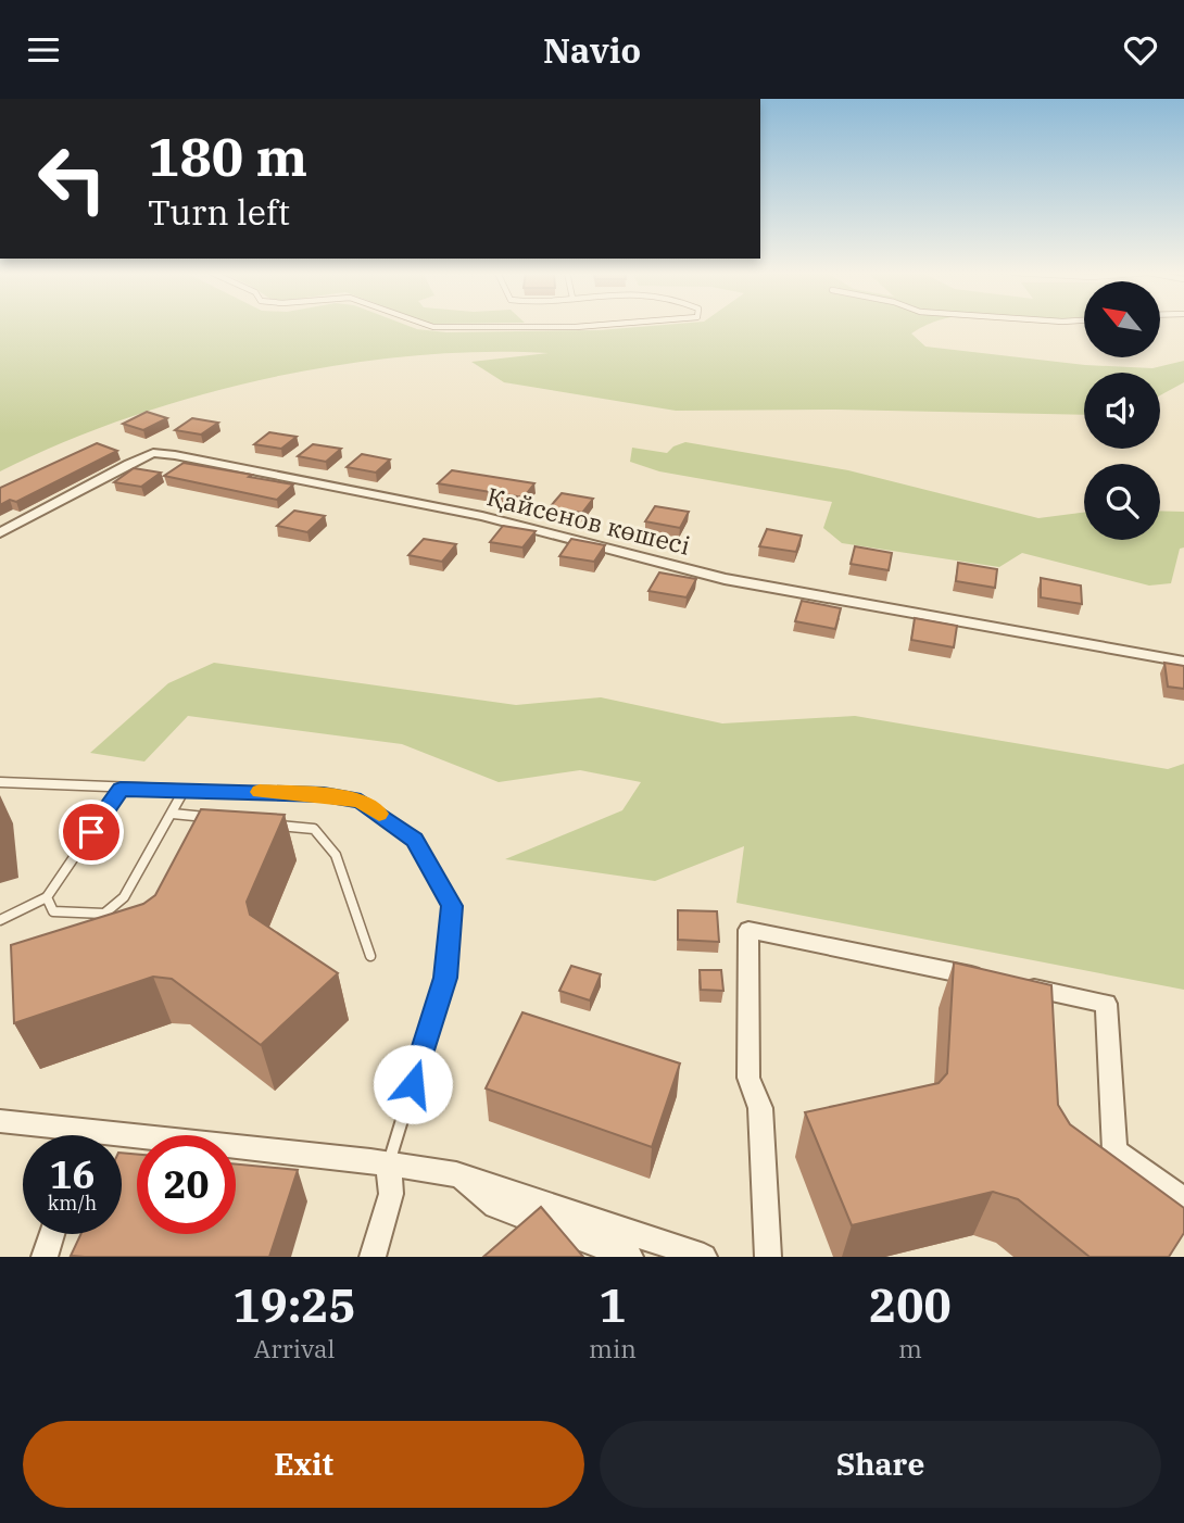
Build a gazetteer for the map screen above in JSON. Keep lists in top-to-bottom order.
{
  "streets": {
    "street": ["Қайсенов көшесі"]
  },
  "north": "top left",
  "page": {
    "header": "Navio",
    "turn": ["180 m", "Turn left"],
    "speed": "16 km/h",
    "limit": "20",
    "eta": [
      "19:25",
      "Arrival",
      "1",
      "min",
      "200",
      "m"
    ],
    "buttons": ["Exit", "Share"]
  }
}
